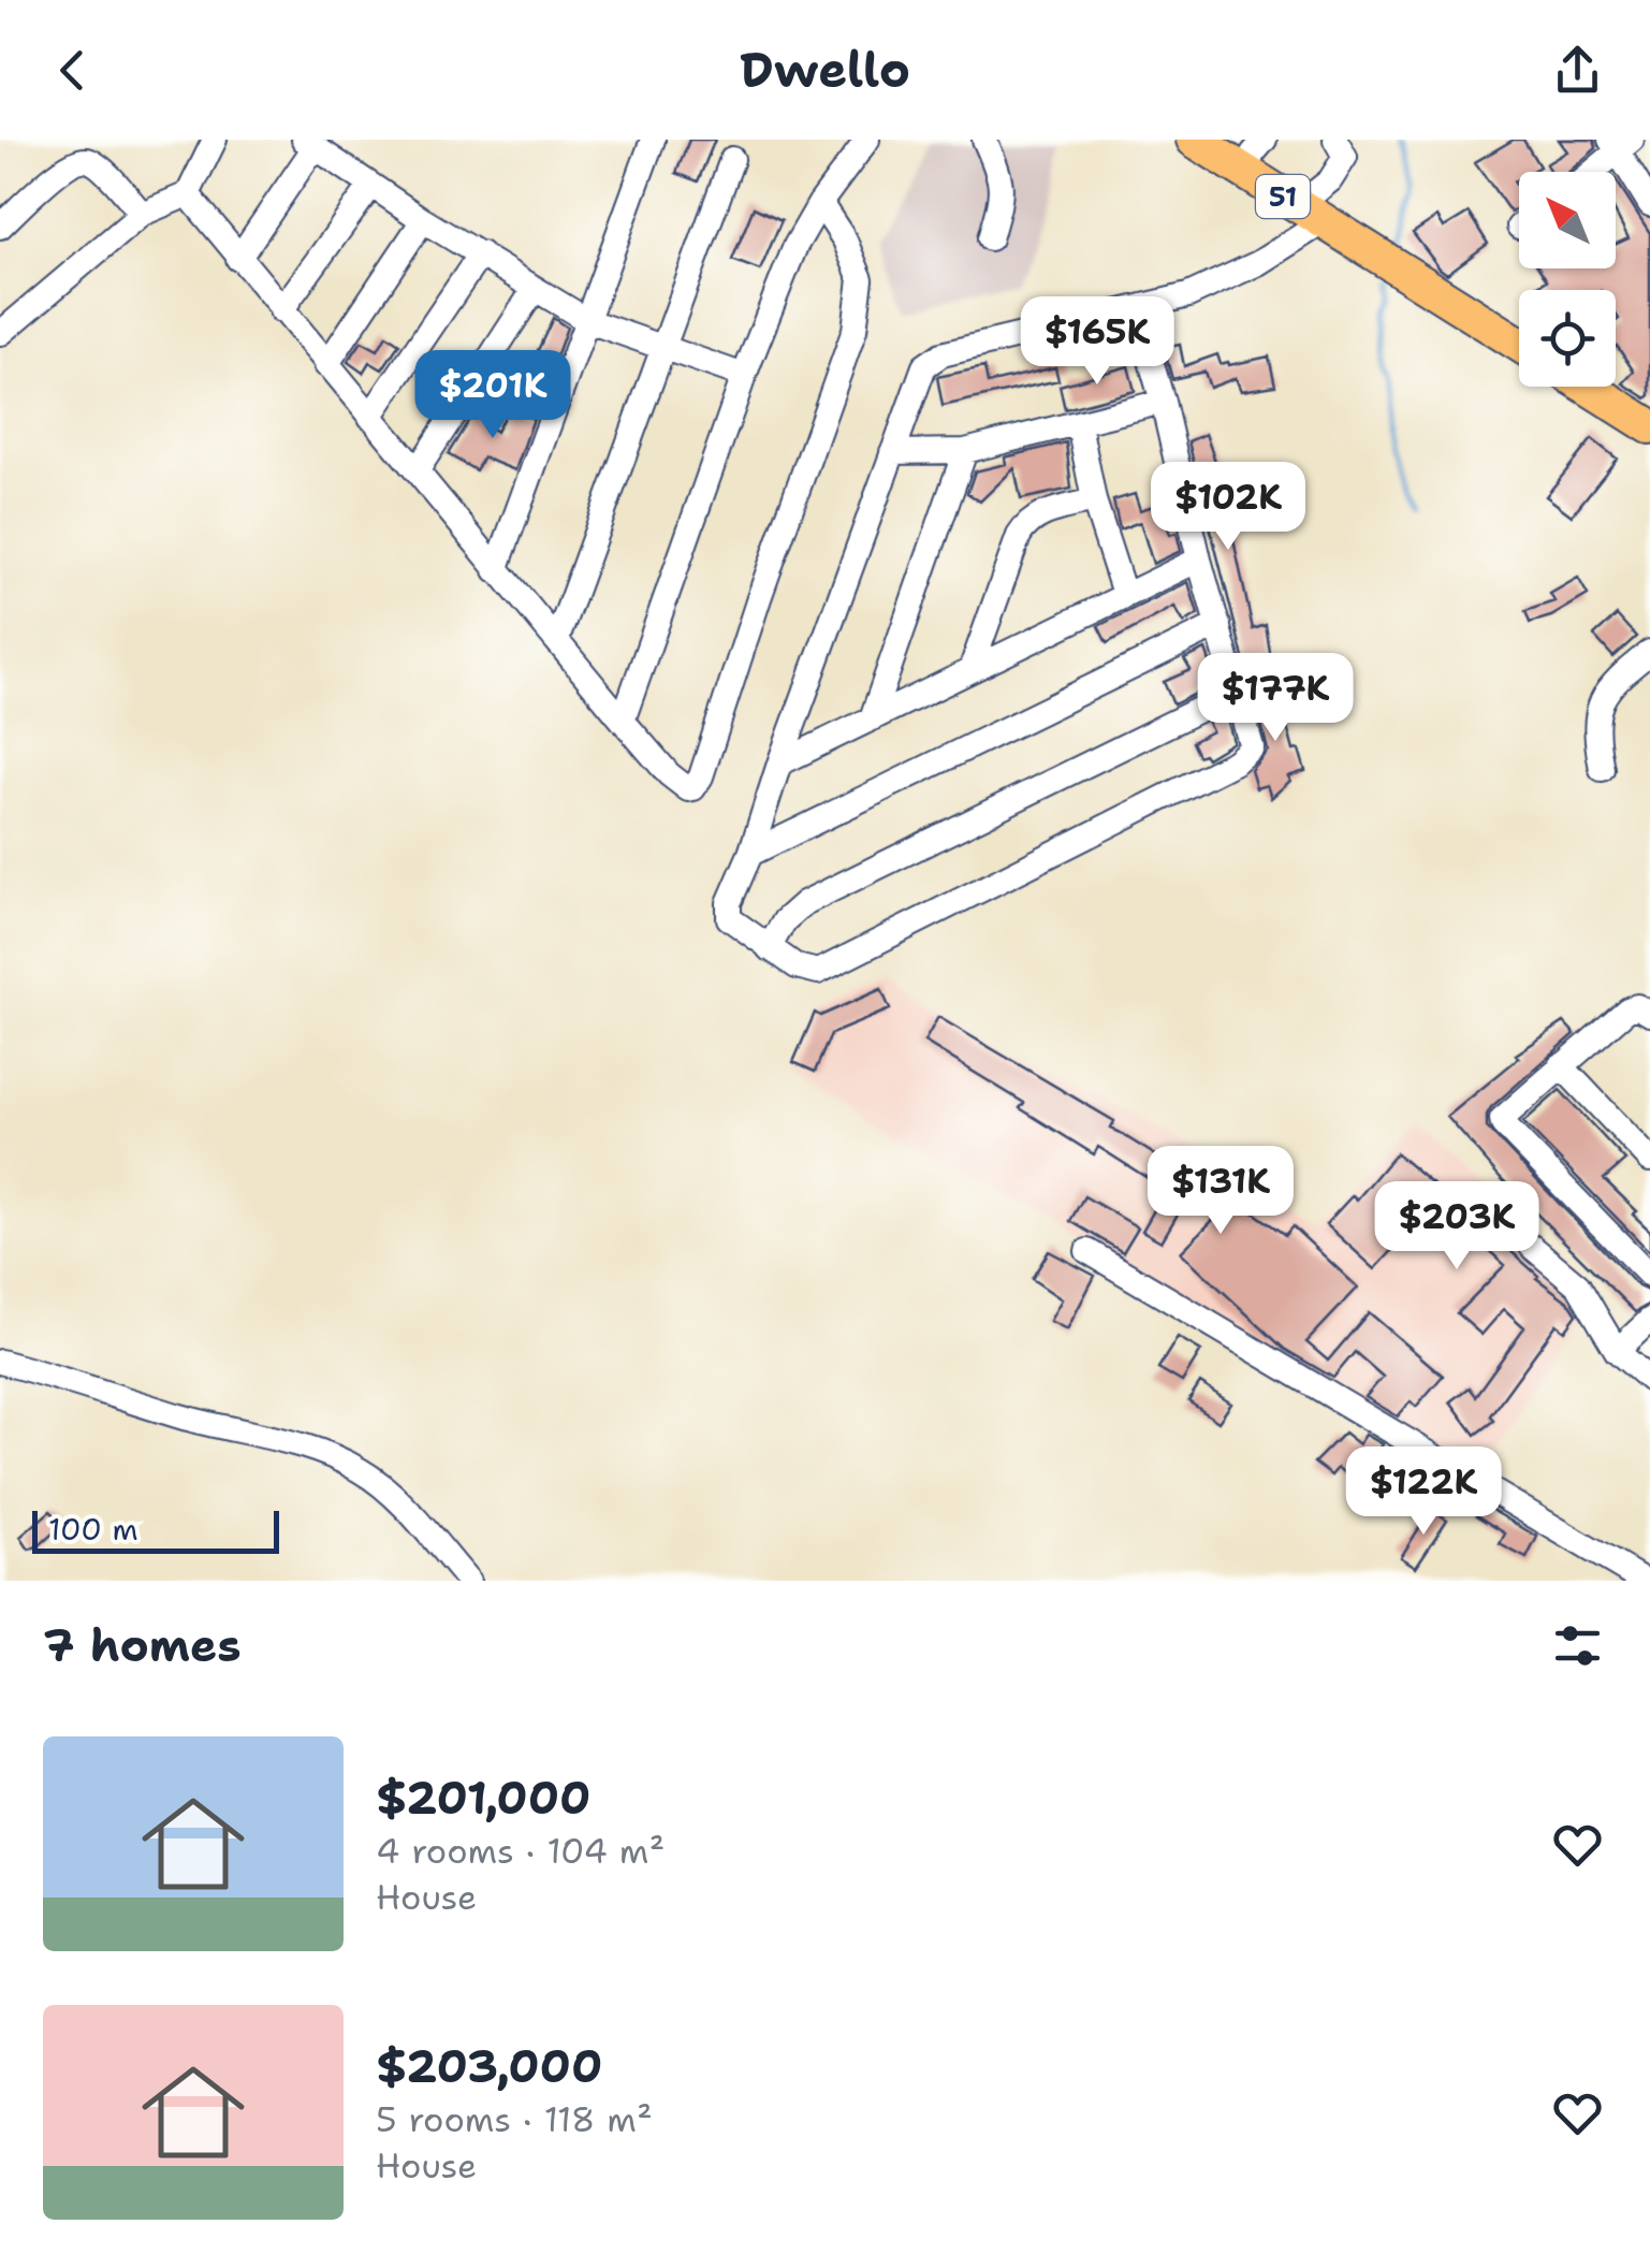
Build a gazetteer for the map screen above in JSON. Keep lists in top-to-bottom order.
{
  "streets": {
    "highway": ["51"]
  },
  "scale_bar": "100 m",
  "north": "top left",
  "page": {
    "header": "Dwello",
    "price": [
      "$165K",
      "$201K",
      "$102K",
      "$177K",
      "$131K",
      "$203K",
      "$122K"
    ],
    "scale": "100 m",
    "heading": "7 homes",
    "list": [
      {
        "name": "$201,000",
        "note": "4 rooms · 104 m² · House"
      },
      {
        "name": "$203,000",
        "note": "5 rooms · 118 m² · House"
      }
    ]
  }
}
